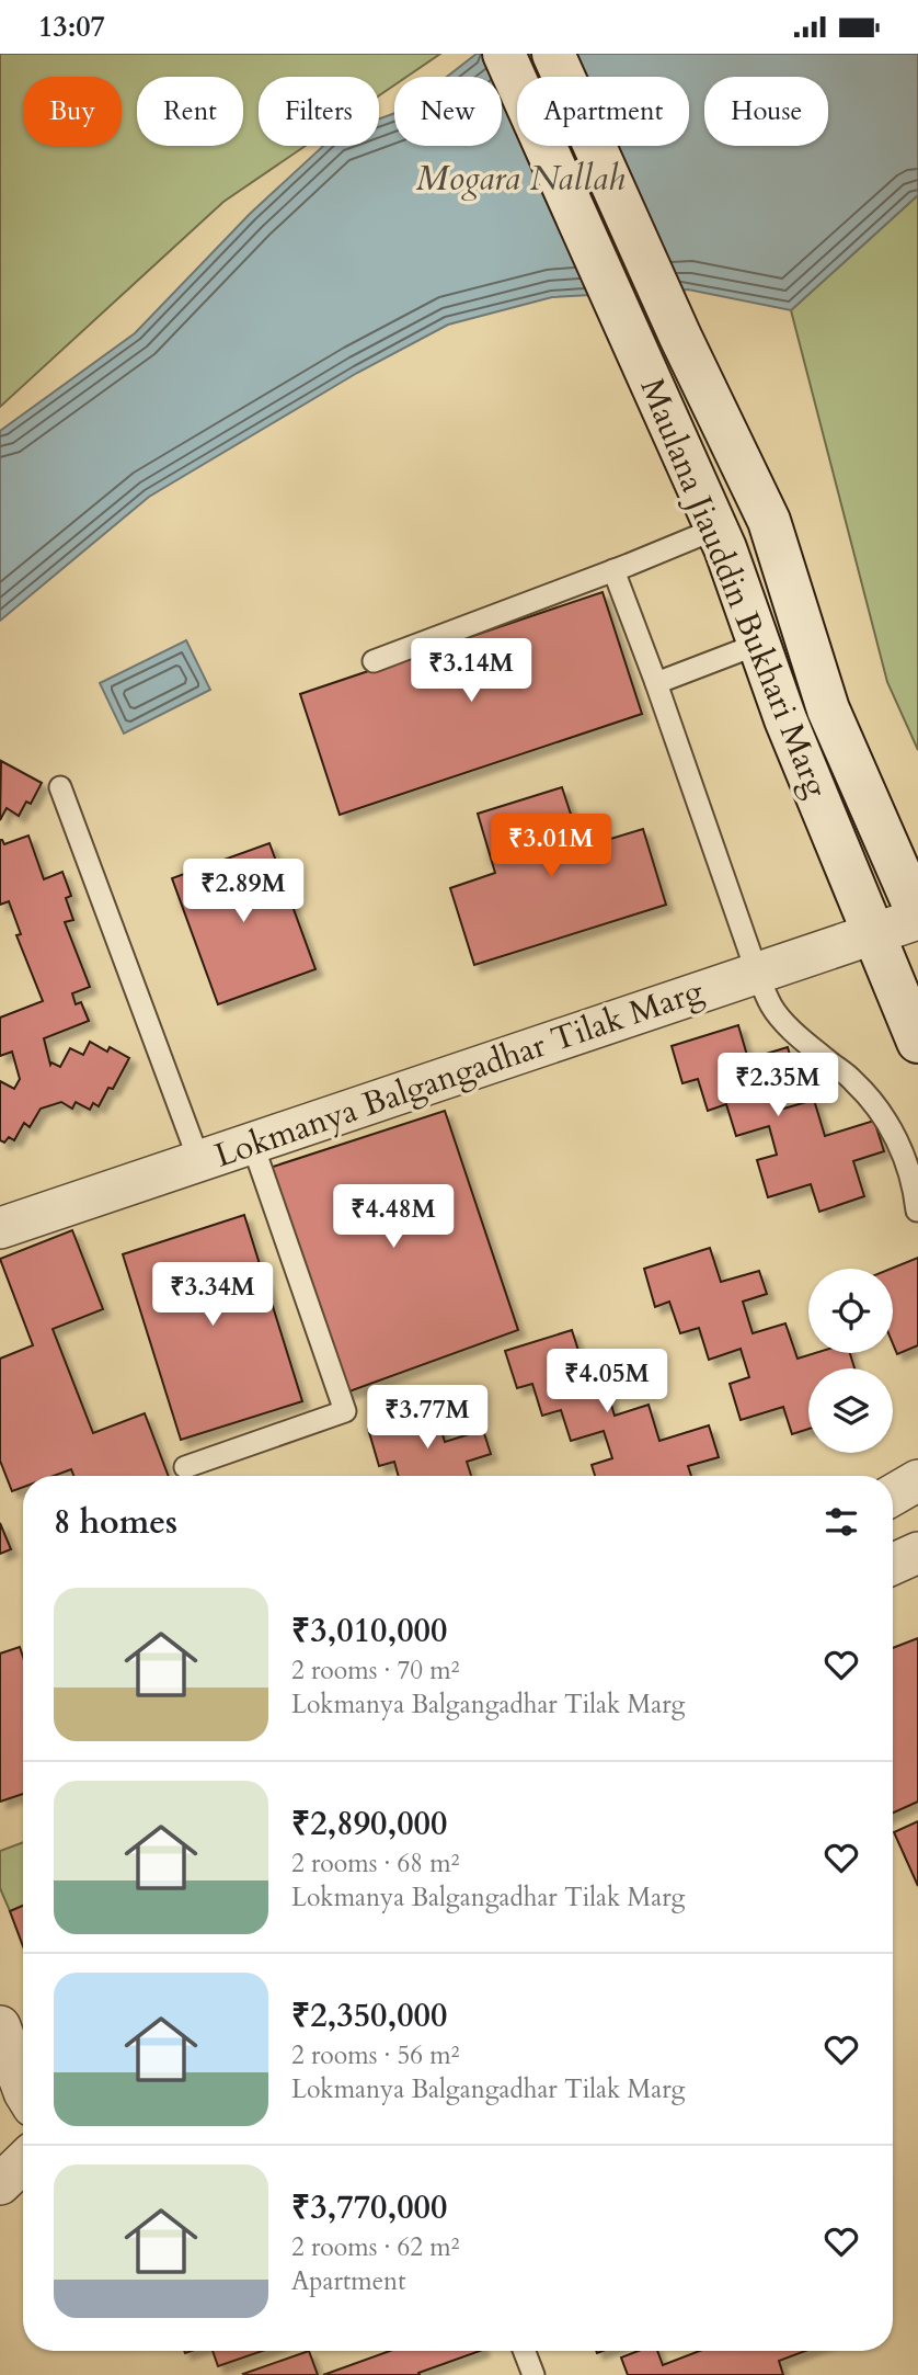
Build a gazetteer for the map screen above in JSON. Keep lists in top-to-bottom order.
{
  "streets": {
    "street": ["Maulana Jiauddin Bukhari Marg", "Lokmanya Balgangadhar Tilak Marg"]
  },
  "crossings": [
    ["Maulana Jiauddin Bukhari Marg", "Lokmanya Balgangadhar Tilak Marg"]
  ],
  "water": ["Mogara Nallah"],
  "page": {
    "status": "13:07",
    "chip": [
      "Buy",
      "Rent",
      "Filters",
      "New",
      "Apartment",
      "House"
    ],
    "price": [
      "₹3.14M",
      "₹3.01M",
      "₹2.89M",
      "₹2.35M",
      "₹4.48M",
      "₹3.34M",
      "₹4.05M",
      "₹3.77M"
    ],
    "heading": "8 homes",
    "list": [
      {
        "name": "₹3,010,000",
        "note": "2 rooms · 70 m² · Lokmanya Balgangadhar Tilak Marg"
      },
      {
        "name": "₹2,890,000",
        "note": "2 rooms · 68 m² · Lokmanya Balgangadhar Tilak Marg"
      },
      {
        "name": "₹2,350,000",
        "note": "2 rooms · 56 m² · Lokmanya Balgangadhar Tilak Marg"
      },
      {
        "name": "₹3,770,000",
        "note": "2 rooms · 62 m² · Apartment"
      }
    ]
  }
}
